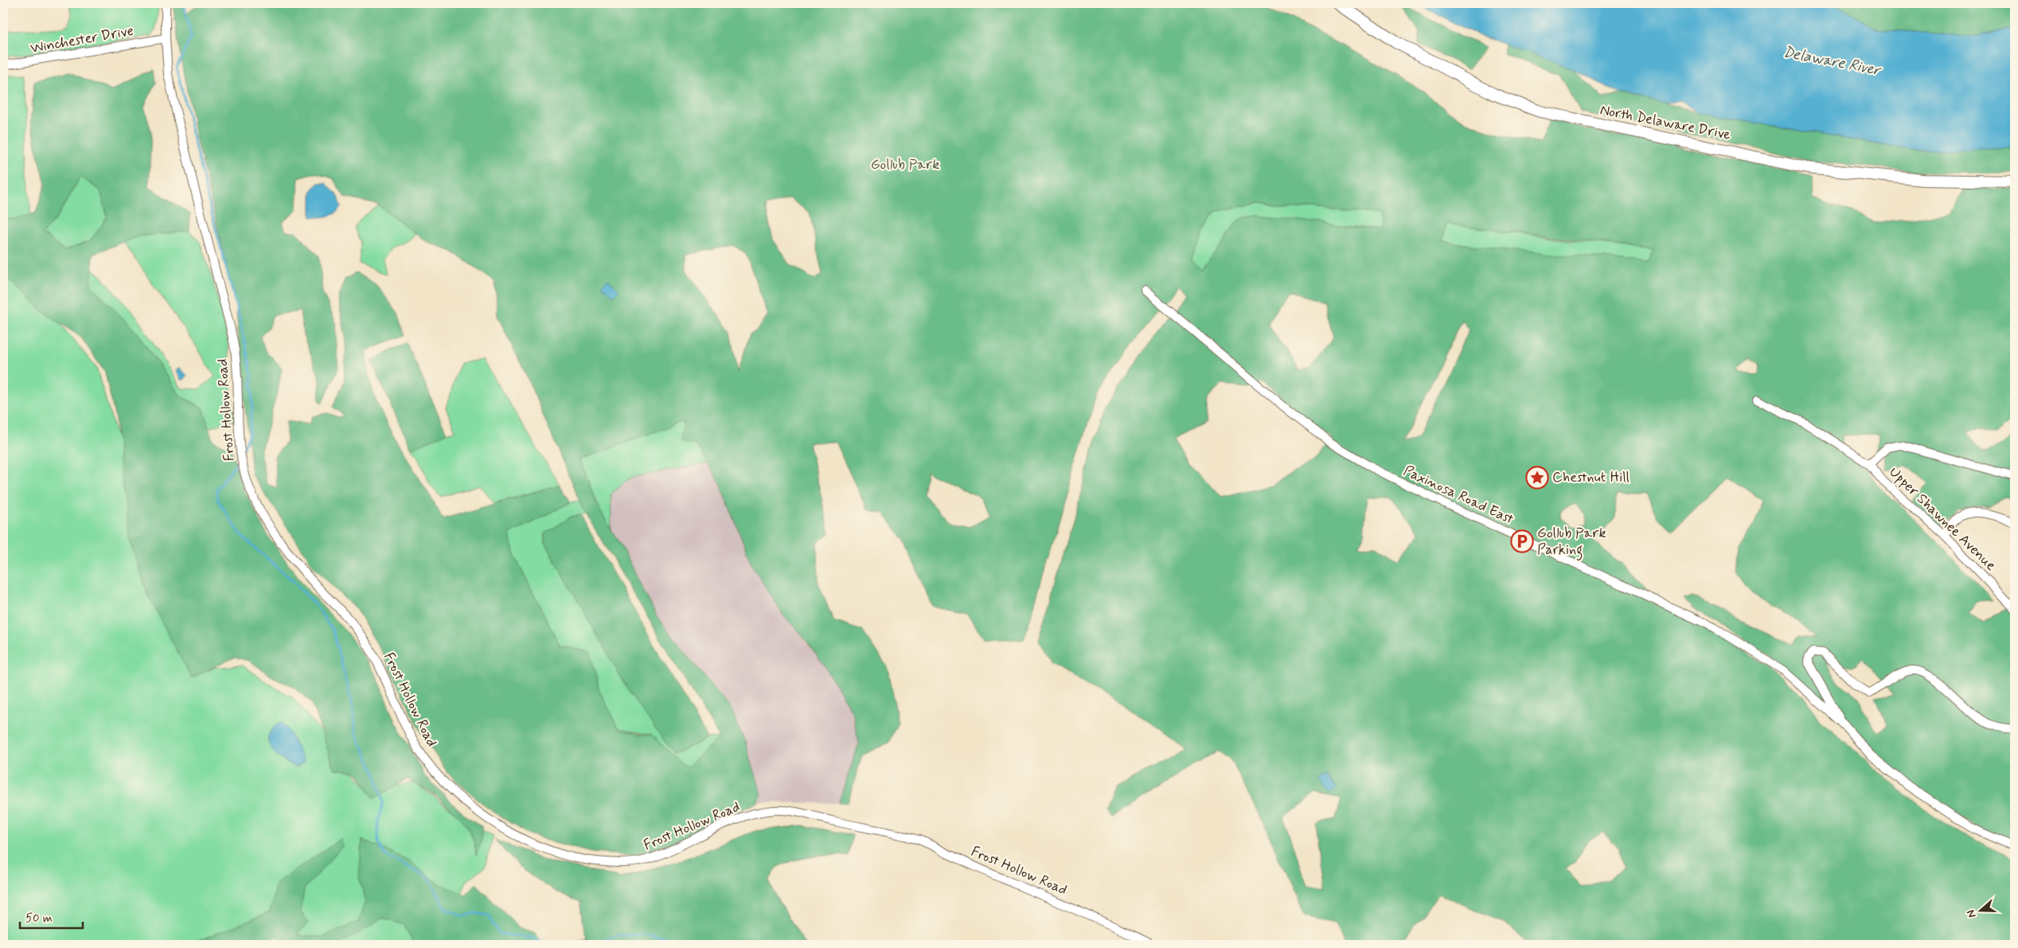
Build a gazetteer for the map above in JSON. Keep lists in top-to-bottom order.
{
  "streets": {
    "main road": ["North Delaware Drive"],
    "street": [
      "Winchester Drive",
      "Frost Hollow Road",
      "Paxinosa Road East",
      "Upper Shawnee Avenue"
    ]
  },
  "crossings": [
    ["Winchester Drive", "Frost Hollow Road"]
  ],
  "water": ["Delaware River"],
  "parks": ["Gollub Park"],
  "places": {
    "place": ["Chestnut Hill"],
    "parking": ["Gollub Park Parking"]
  },
  "scale_bar": "50 m",
  "north": "left"
}
